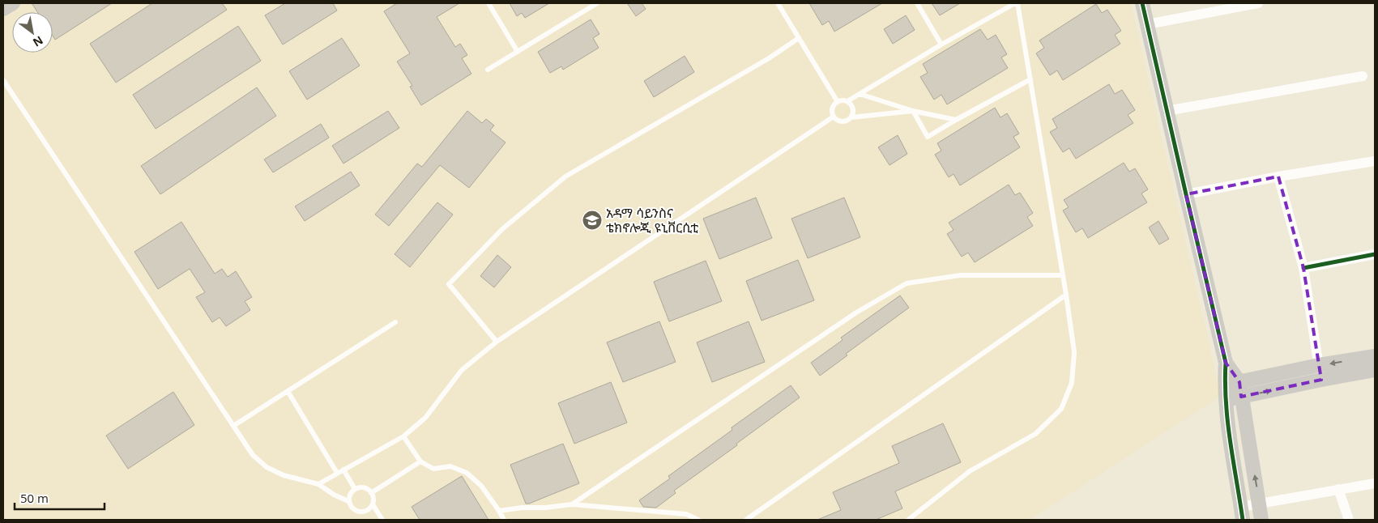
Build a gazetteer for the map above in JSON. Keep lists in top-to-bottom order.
{
  "places": {
    "school or university": ["አዳማ ሳይንስና ቴክኖሎጂ ዩኒቨርሲቲ"]
  },
  "scale_bar": "50 m",
  "north": "bottom right"
}
